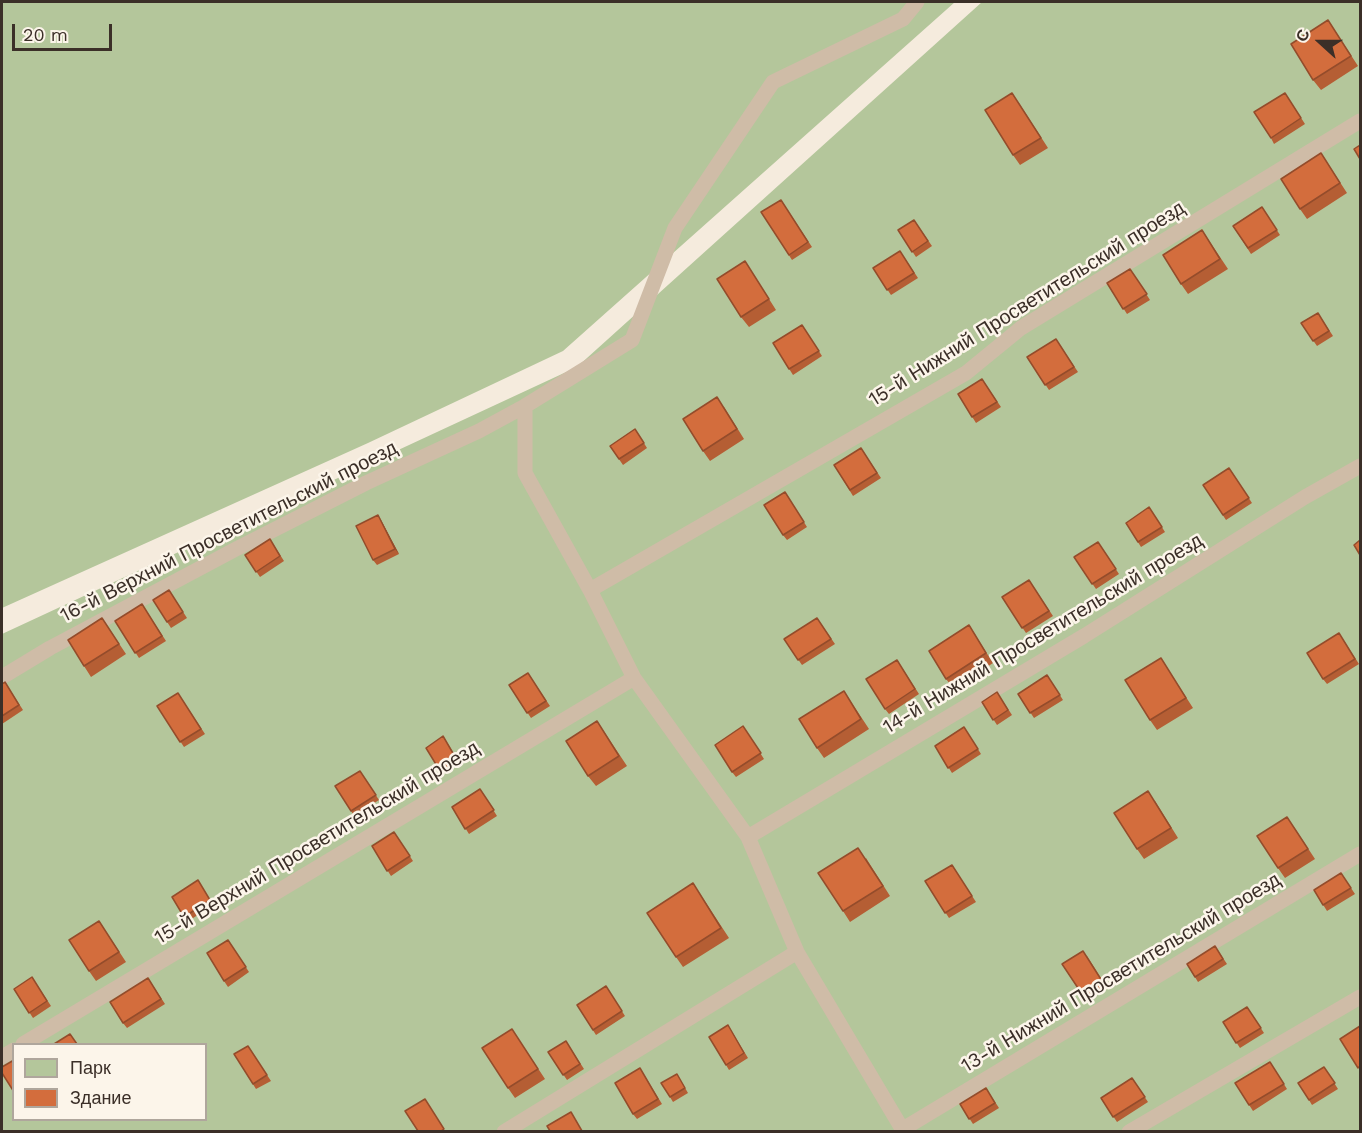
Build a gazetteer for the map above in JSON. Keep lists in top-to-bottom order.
{
  "streets": {
    "lane": [
      "15-й Нижний Просветительский проезд",
      "16-й Верхний Просветительский проезд",
      "14-й Нижний Просветительский проезд",
      "15-й Верхний Просветительский проезд",
      "13-й Нижний Просветительский проезд"
    ]
  },
  "legend": ["Парк", "Здание"],
  "scale_bar": "20 m",
  "north": "left"
}
